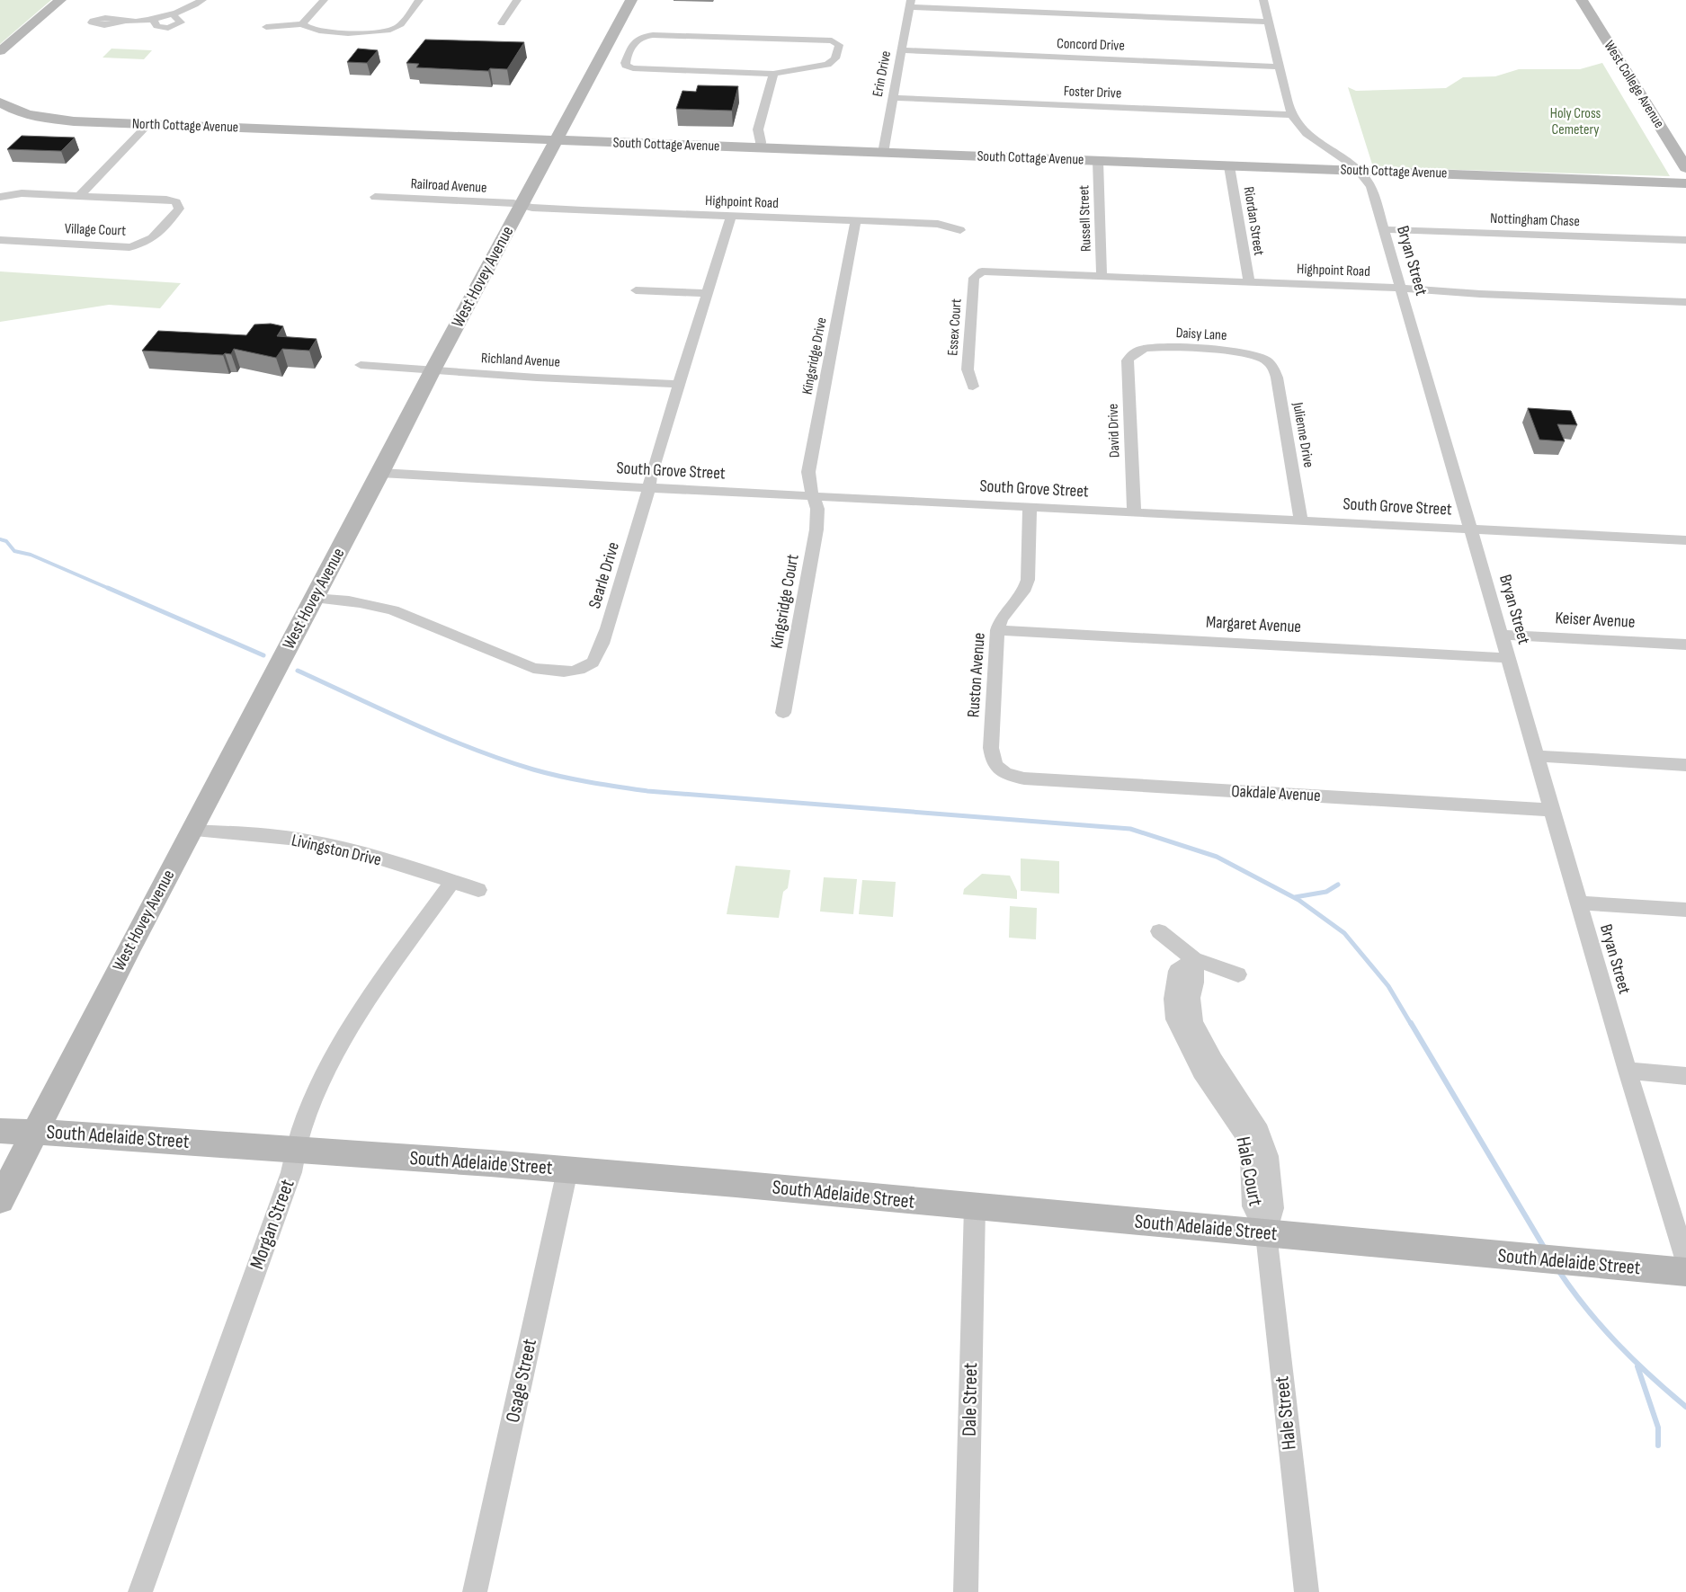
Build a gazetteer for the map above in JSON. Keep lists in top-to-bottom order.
{
  "streets": {
    "main road": [
      "West College Avenue",
      "North Cottage Avenue",
      "South Cottage Avenue",
      "West Hovey Avenue",
      "South Adelaide Street"
    ],
    "street": [
      "Concord Drive",
      "Erin Drive",
      "Foster Drive",
      "Railroad Avenue",
      "Highpoint Road",
      "Russell Street",
      "Nottingham Chase",
      "Riordan Street",
      "Village Court",
      "Bryan Street",
      "Essex Court",
      "Daisy Lane",
      "Kingsridge Drive",
      "Richland Avenue",
      "David Drive",
      "Julienne Drive",
      "South Grove Street",
      "Searle Drive",
      "Kingsridge Court",
      "Keiser Avenue",
      "Margaret Avenue",
      "Ruston Avenue",
      "Oakdale Avenue",
      "Livingston Drive",
      "Hale Court",
      "Morgan Street",
      "Osage Street",
      "Dale Street",
      "Hale Street"
    ]
  },
  "crossings": [
    ["Concord Drive", "Erin Drive"],
    ["Concord Drive", "Bryan Street"],
    ["Erin Drive", "Foster Drive"],
    ["Erin Drive", "South Cottage Avenue"],
    ["Foster Drive", "Bryan Street"],
    ["North Cottage Avenue", "South Cottage Avenue"],
    ["South Cottage Avenue", "Russell Street"],
    ["South Cottage Avenue", "Riordan Street"],
    ["South Cottage Avenue", "Bryan Street"],
    ["South Cottage Avenue", "West Hovey Avenue"],
    ["Railroad Avenue", "Highpoint Road"],
    ["Railroad Avenue", "West Hovey Avenue"],
    ["Highpoint Road", "Russell Street"],
    ["Highpoint Road", "Riordan Street"],
    ["Highpoint Road", "Bryan Street"],
    ["Highpoint Road", "West Hovey Avenue"],
    ["Highpoint Road", "Essex Court"],
    ["Highpoint Road", "Kingsridge Drive"],
    ["Highpoint Road", "Searle Drive"],
    ["Nottingham Chase", "Bryan Street"],
    ["Bryan Street", "South Grove Street"],
    ["Bryan Street", "Keiser Avenue"],
    ["Bryan Street", "Margaret Avenue"],
    ["Bryan Street", "Oakdale Avenue"],
    ["West Hovey Avenue", "Richland Avenue"],
    ["West Hovey Avenue", "South Grove Street"],
    ["West Hovey Avenue", "Searle Drive"],
    ["West Hovey Avenue", "Livingston Drive"],
    ["West Hovey Avenue", "South Adelaide Street"],
    ["Daisy Lane", "David Drive"],
    ["Daisy Lane", "Julienne Drive"],
    ["Kingsridge Drive", "South Grove Street"],
    ["Kingsridge Drive", "Kingsridge Court"],
    ["Richland Avenue", "Searle Drive"],
    ["David Drive", "South Grove Street"],
    ["Julienne Drive", "South Grove Street"],
    ["South Grove Street", "Searle Drive"],
    ["South Grove Street", "Kingsridge Court"],
    ["South Grove Street", "Ruston Avenue"],
    ["Margaret Avenue", "Ruston Avenue"],
    ["Ruston Avenue", "Oakdale Avenue"],
    ["Livingston Drive", "Morgan Street"],
    ["South Adelaide Street", "Hale Court"],
    ["South Adelaide Street", "Morgan Street"],
    ["South Adelaide Street", "Osage Street"],
    ["South Adelaide Street", "Dale Street"],
    ["South Adelaide Street", "Hale Street"],
    ["Hale Court", "Hale Street"]
  ],
  "parks": ["Holy Cross Cemetery"]
}
